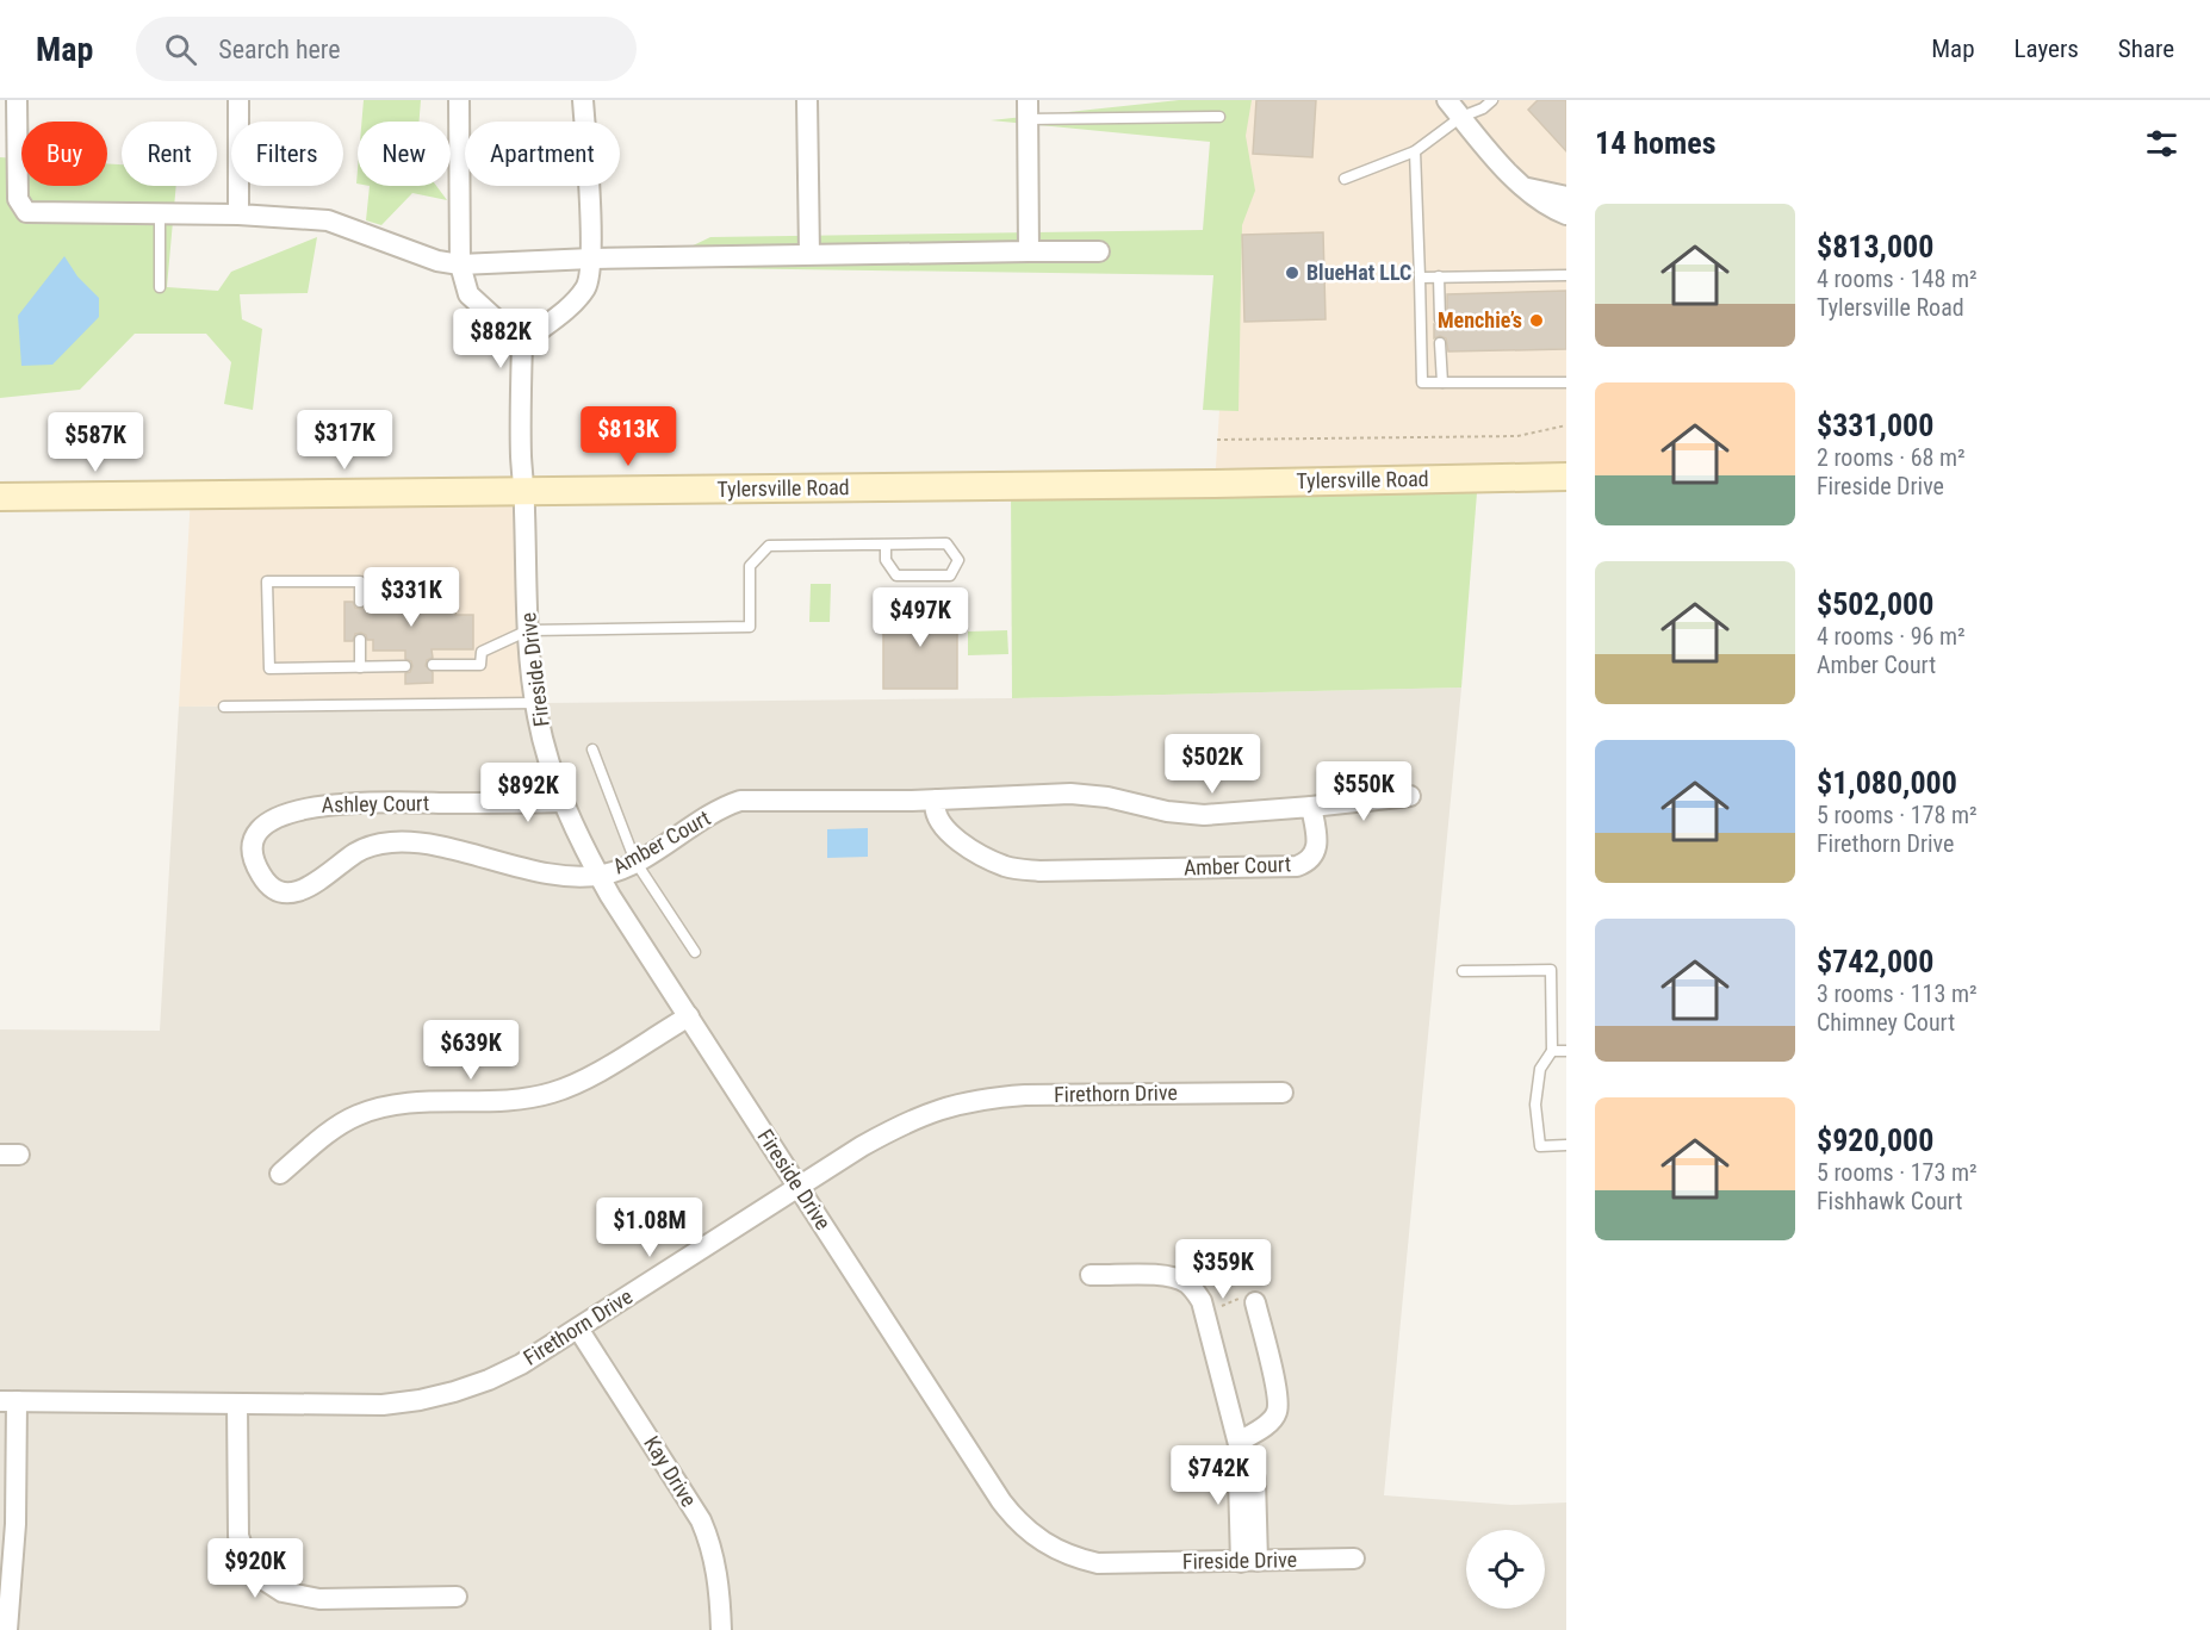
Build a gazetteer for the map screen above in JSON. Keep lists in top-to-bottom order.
{
  "streets": {
    "main road": ["Tylersville Road"],
    "street": [
      "Fireside Drive",
      "Ashley Court",
      "Amber Court",
      "Firethorn Drive",
      "Kay Drive"
    ]
  },
  "crossings": [
    ["Tylersville Road", "Fireside Drive"],
    ["Fireside Drive", "Ashley Court"],
    ["Fireside Drive", "Amber Court"],
    ["Fireside Drive", "Firethorn Drive"],
    ["Ashley Court", "Amber Court"],
    ["Firethorn Drive", "Kay Drive"]
  ],
  "places": ["BlueHat LLC", "Menchie’s"],
  "page": {
    "header": "Map",
    "search": "Search here",
    "nav": ["Map", "Layers", "Share"],
    "heading": "14 homes",
    "chip": [
      "Buy",
      "Rent",
      "Filters",
      "New",
      "Apartment"
    ],
    "list": [
      {
        "name": "$813,000",
        "note": "4 rooms · 148 m² · Tylersville Road"
      },
      {
        "name": "$331,000",
        "note": "2 rooms · 68 m² · Fireside Drive"
      },
      {
        "name": "$502,000",
        "note": "4 rooms · 96 m² · Amber Court"
      },
      {
        "name": "$1,080,000",
        "note": "5 rooms · 178 m² · Firethorn Drive"
      },
      {
        "name": "$742,000",
        "note": "3 rooms · 113 m² · Chimney Court"
      },
      {
        "name": "$920,000",
        "note": "5 rooms · 173 m² · Fishhawk Court"
      }
    ],
    "price": [
      "$882K",
      "$813K",
      "$317K",
      "$587K",
      "$331K",
      "$497K",
      "$502K",
      "$550K",
      "$892K",
      "$639K",
      "$1.08M",
      "$359K",
      "$742K",
      "$920K"
    ]
  }
}
